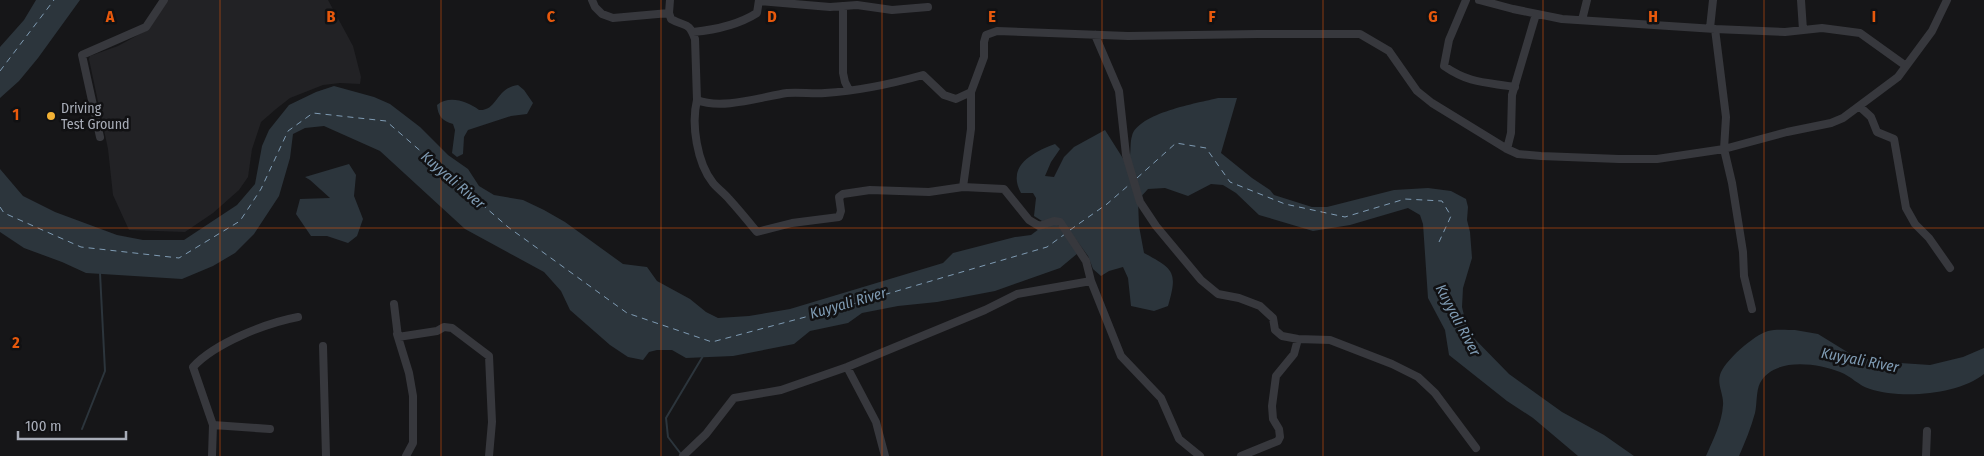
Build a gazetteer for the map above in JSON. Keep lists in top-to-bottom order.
{
  "water": ["Kuyyali River"],
  "places": ["Driving Test Ground"],
  "scale_bar": "100 m",
  "grid": {
    "columns": [
      "A",
      "B",
      "C",
      "D",
      "E",
      "F",
      "G",
      "H",
      "I"
    ],
    "rows": ["1", "2"]
  }
}
